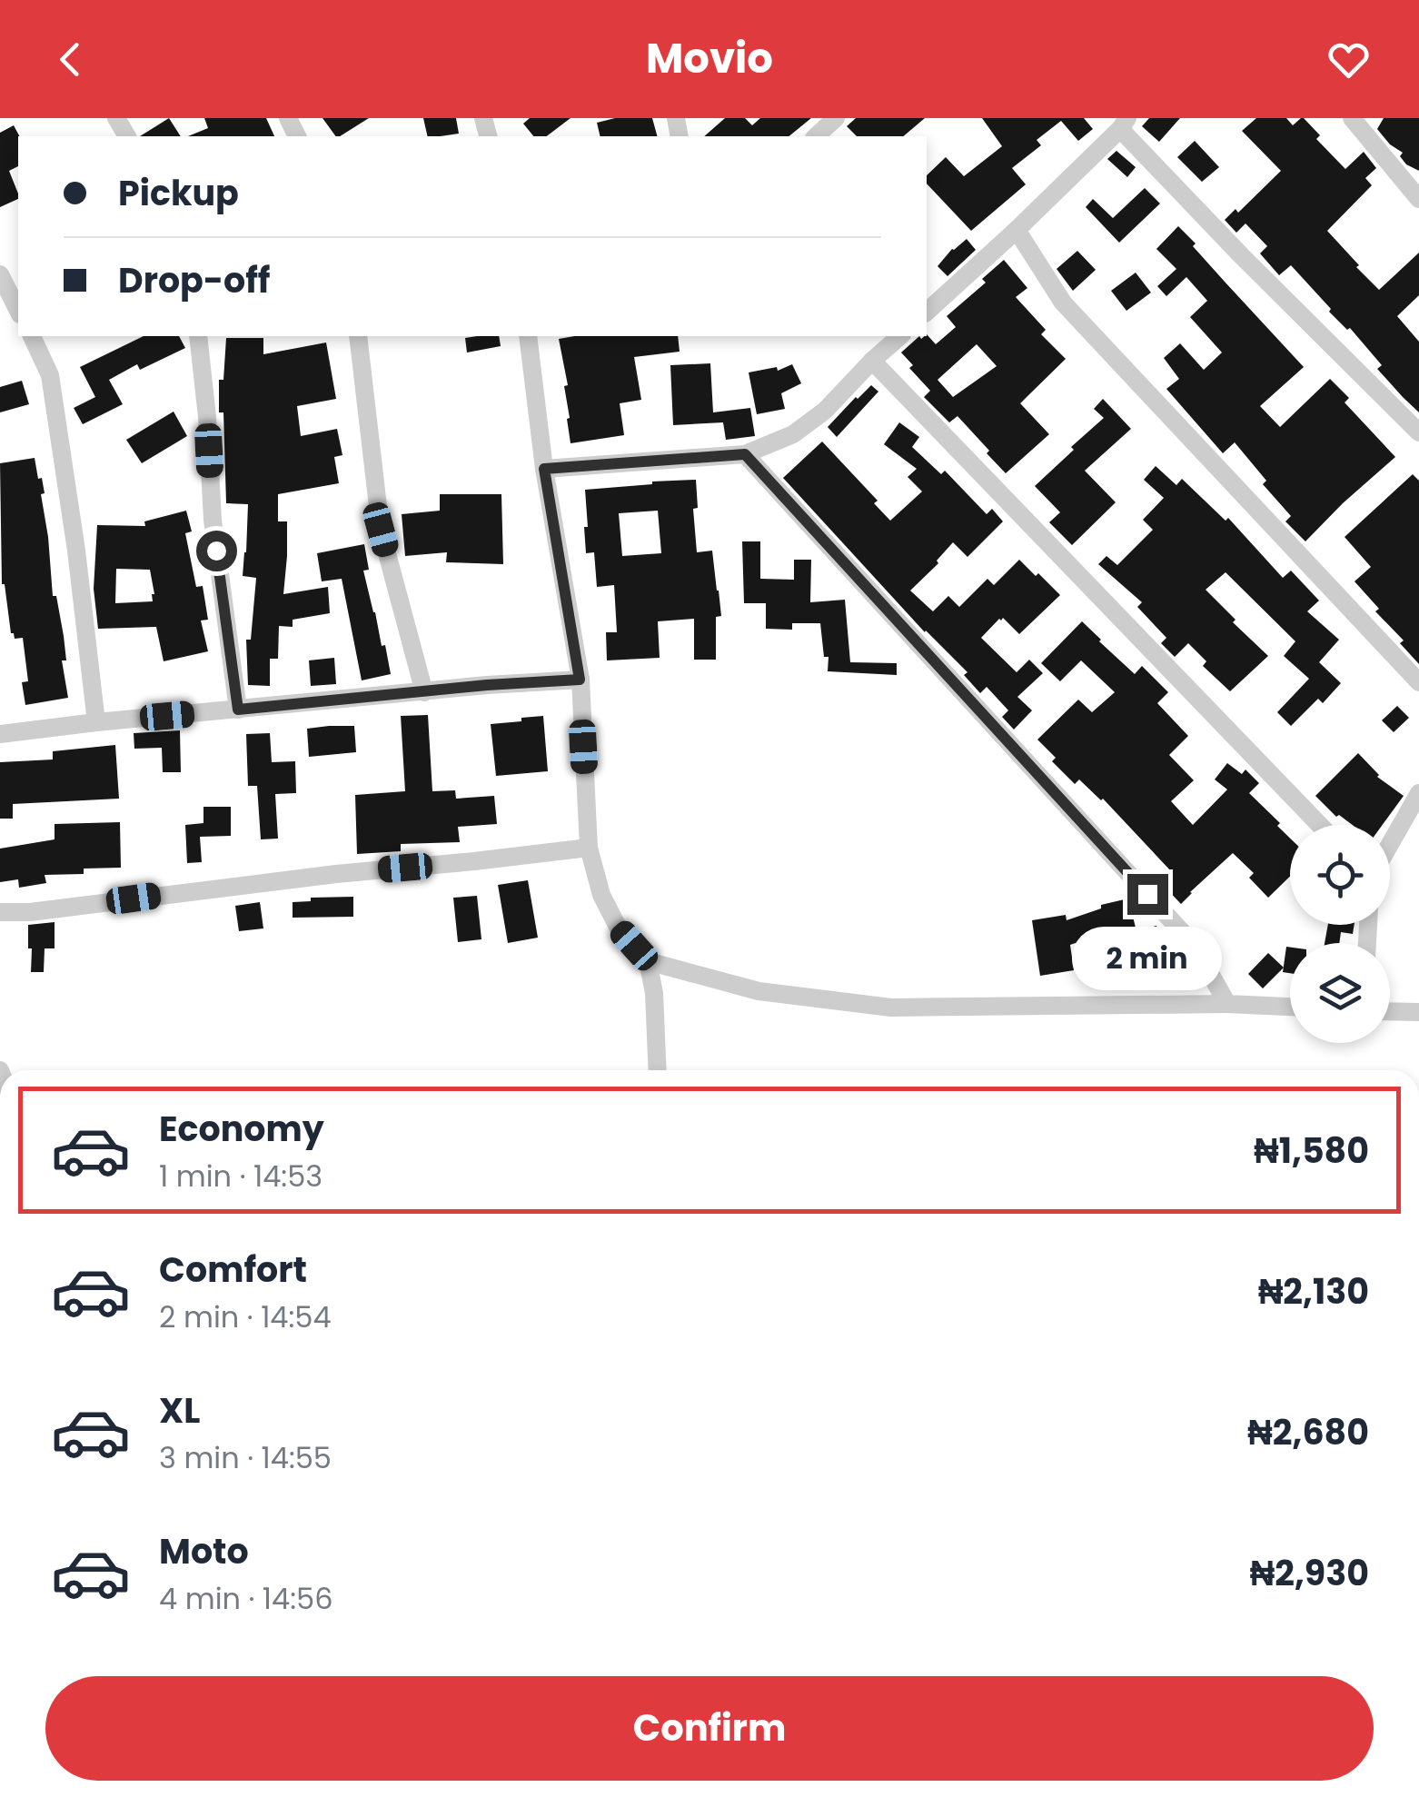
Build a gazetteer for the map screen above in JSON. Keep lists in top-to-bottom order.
{
  "page": {
    "header": "Movio",
    "banner": ["Pickup", "Drop-off"],
    "bubble": "2 min",
    "list": [
      {
        "name": "Economy",
        "note": "1 min · 14:53",
        "value": "₦1,580"
      },
      {
        "name": "Comfort",
        "note": "2 min · 14:54",
        "value": "₦2,130"
      },
      {
        "name": "XL",
        "note": "3 min · 14:55",
        "value": "₦2,680"
      },
      {
        "name": "Moto",
        "note": "4 min · 14:56",
        "value": "₦2,930"
      }
    ],
    "buttons": "Confirm"
  }
}
